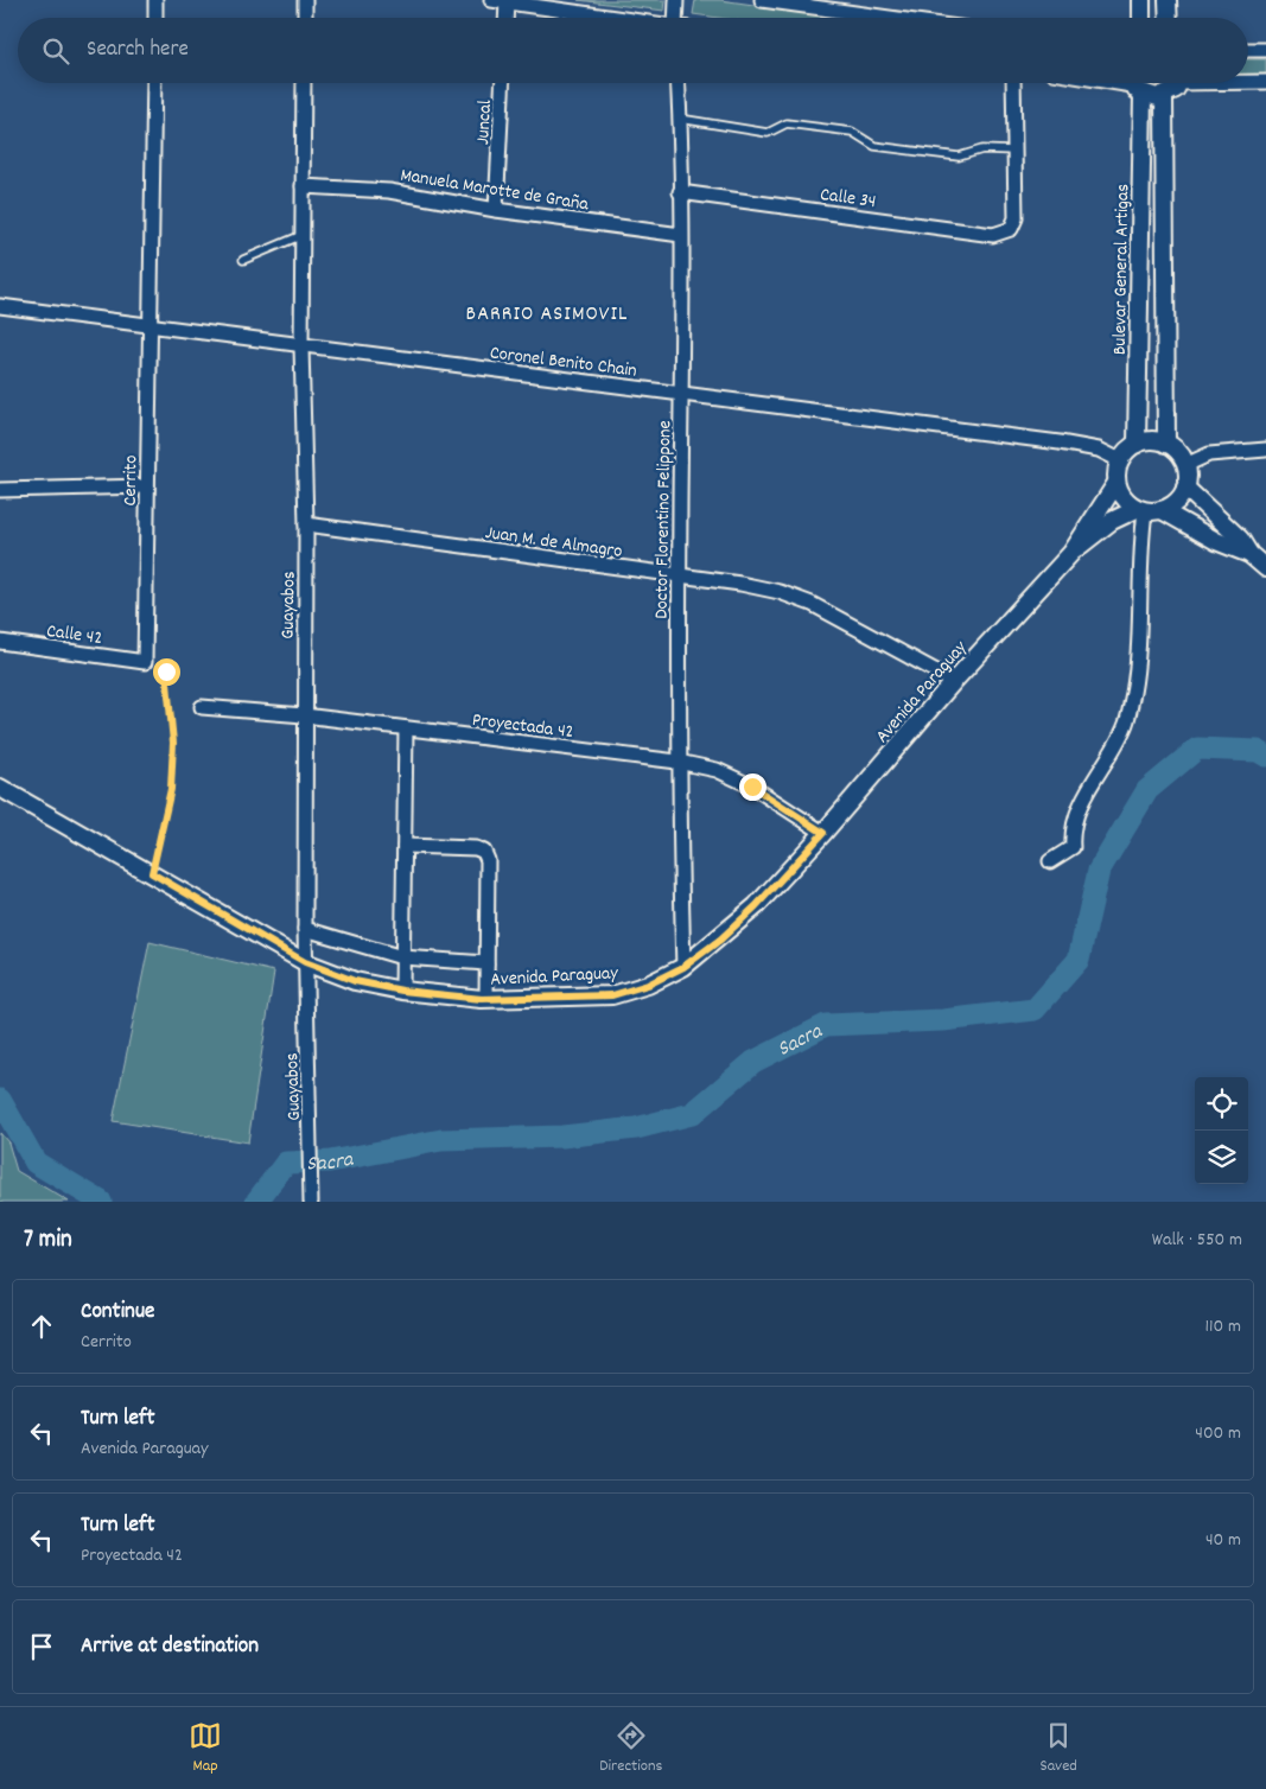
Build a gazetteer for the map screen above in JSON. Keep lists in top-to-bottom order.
{
  "streets": {
    "street": [
      "Juncal",
      "Manuela Marotte de Graña",
      "Calle 34",
      "Bulevar General Artigas",
      "Coronel Benito Chain",
      "Cerrito",
      "Doctor Florentino Felippone",
      "Juan M. de Almagro",
      "Guayabos",
      "Calle 42",
      "Avenida Paraguay",
      "Proyectada 42"
    ]
  },
  "crossings": [
    ["Juncal", "Manuela Marotte de Graña"],
    ["Manuela Marotte de Graña", "Doctor Florentino Felippone"],
    ["Manuela Marotte de Graña", "Guayabos"],
    ["Calle 34", "Doctor Florentino Felippone"],
    ["Bulevar General Artigas", "Coronel Benito Chain"],
    ["Bulevar General Artigas", "Avenida Paraguay"],
    ["Coronel Benito Chain", "Cerrito"],
    ["Coronel Benito Chain", "Doctor Florentino Felippone"],
    ["Coronel Benito Chain", "Guayabos"],
    ["Coronel Benito Chain", "Avenida Paraguay"],
    ["Cerrito", "Calle 42"],
    ["Doctor Florentino Felippone", "Juan M. de Almagro"],
    ["Doctor Florentino Felippone", "Avenida Paraguay"],
    ["Doctor Florentino Felippone", "Proyectada 42"],
    ["Juan M. de Almagro", "Guayabos"],
    ["Juan M. de Almagro", "Avenida Paraguay"],
    ["Guayabos", "Avenida Paraguay"],
    ["Guayabos", "Proyectada 42"],
    ["Avenida Paraguay", "Proyectada 42"]
  ],
  "districts": ["BARRIO ASIMOVIL"],
  "water": ["Sacra"],
  "page": {
    "search": "Search here",
    "heading": ["7 min", "Walk · 550 m"],
    "list": [
      ["Continue", "Cerrito", "110 m"],
      ["Turn left", "Avenida Paraguay", "400 m"],
      ["Turn left", "Proyectada 42", "40 m"],
      "Arrive at destination"
    ],
    "nav": ["Map", "Directions", "Saved"]
  }
}
